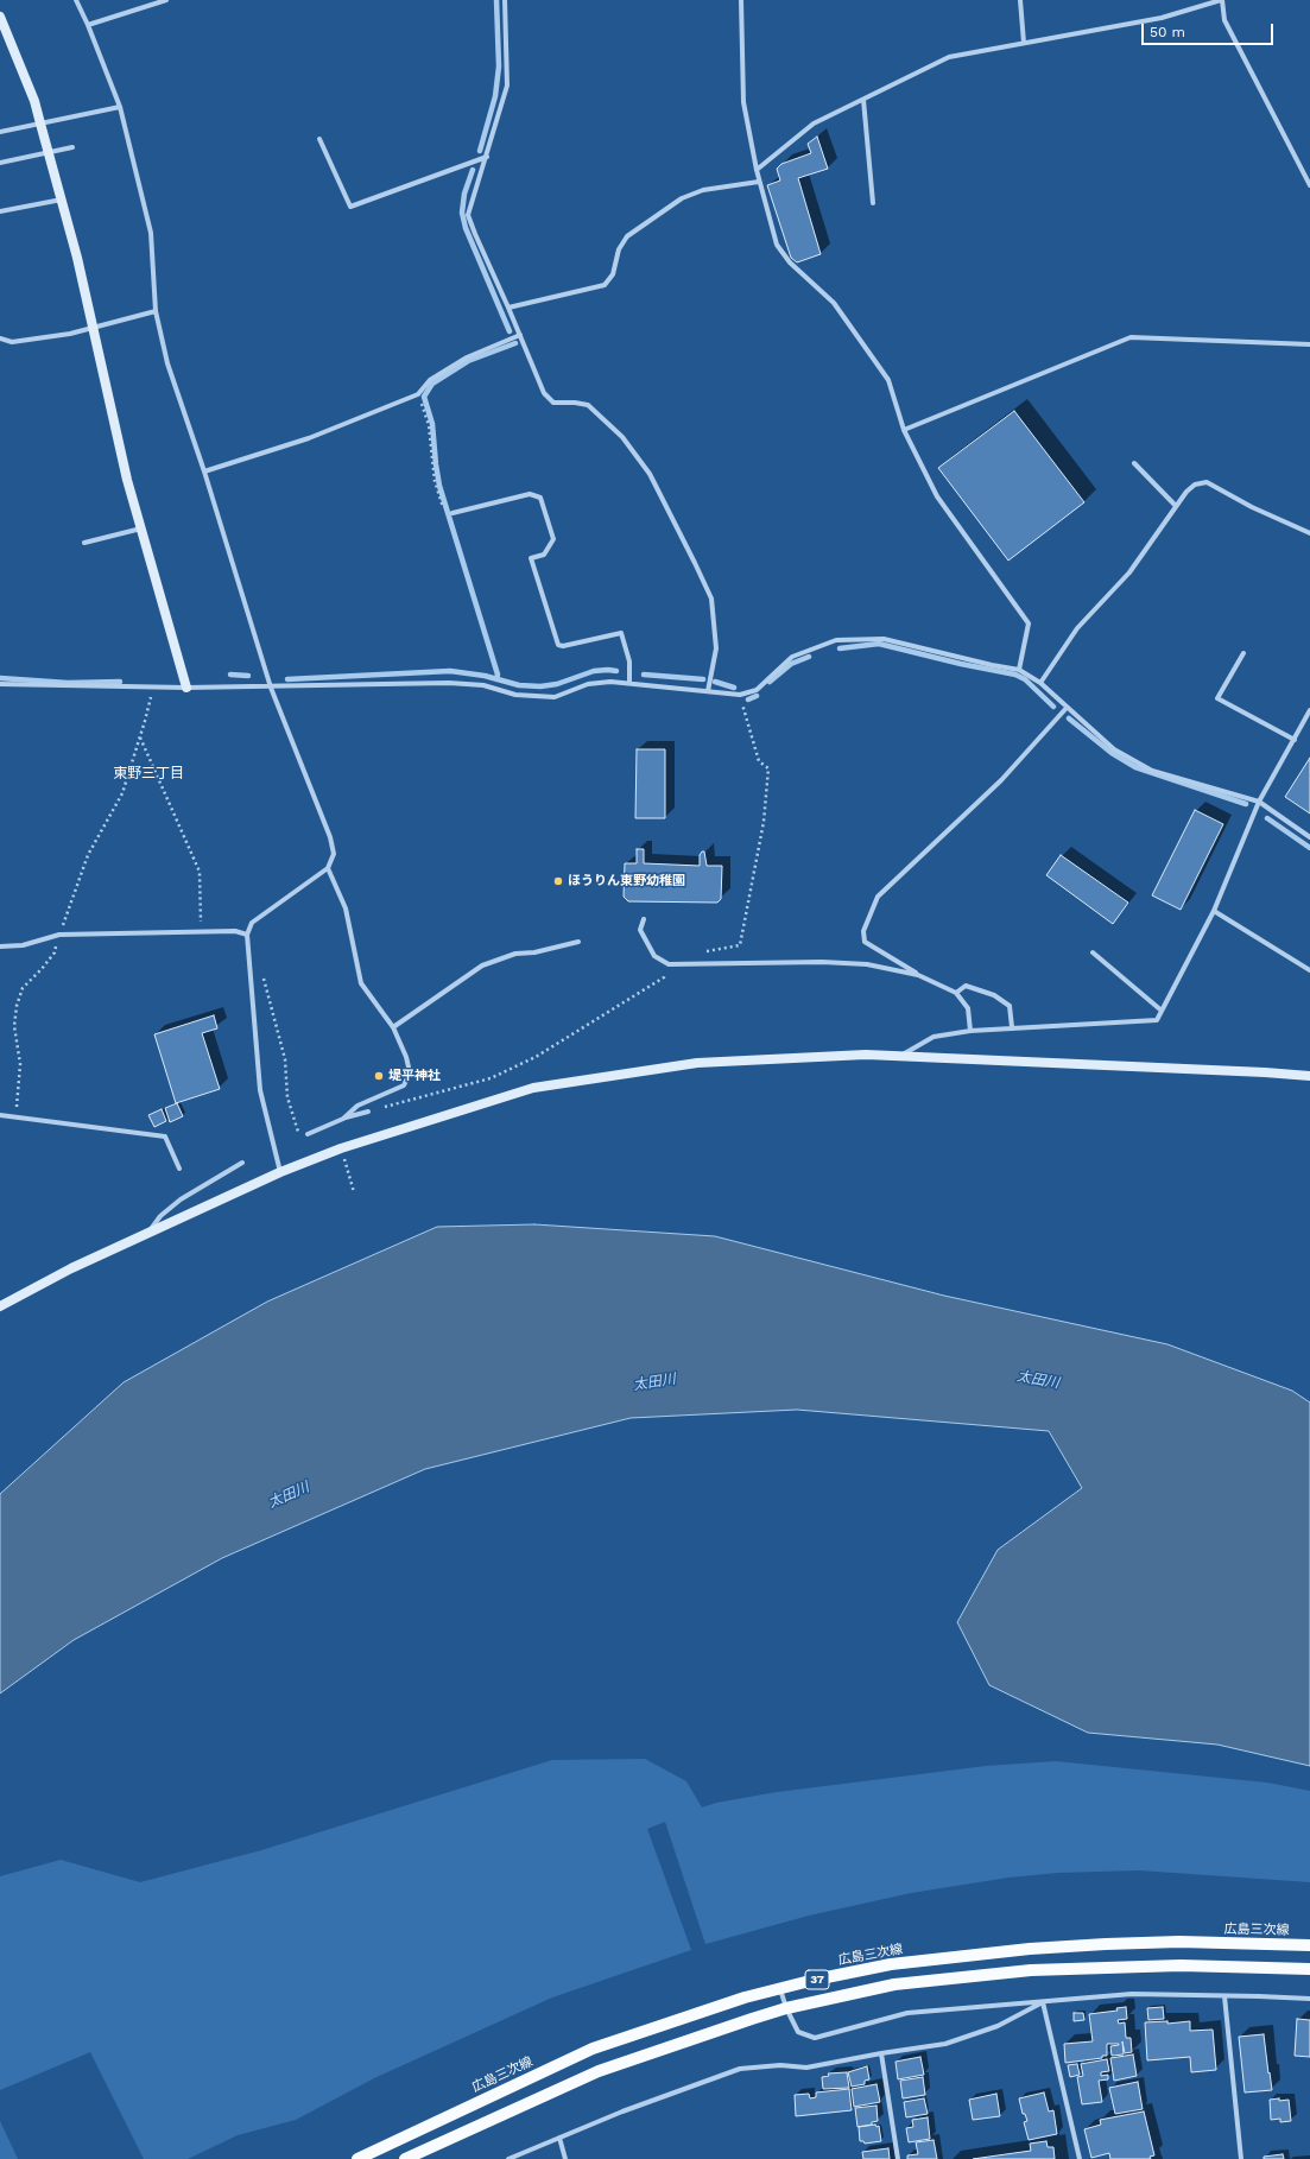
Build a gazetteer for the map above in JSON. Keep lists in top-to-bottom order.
{
  "streets": {
    "main road": ["広島三次線", "37"]
  },
  "districts": ["東野三丁目"],
  "water": ["太田川"],
  "places": ["ほうりん東野幼稚園", "堤平神社"],
  "scale_bar": "50 m"
}
